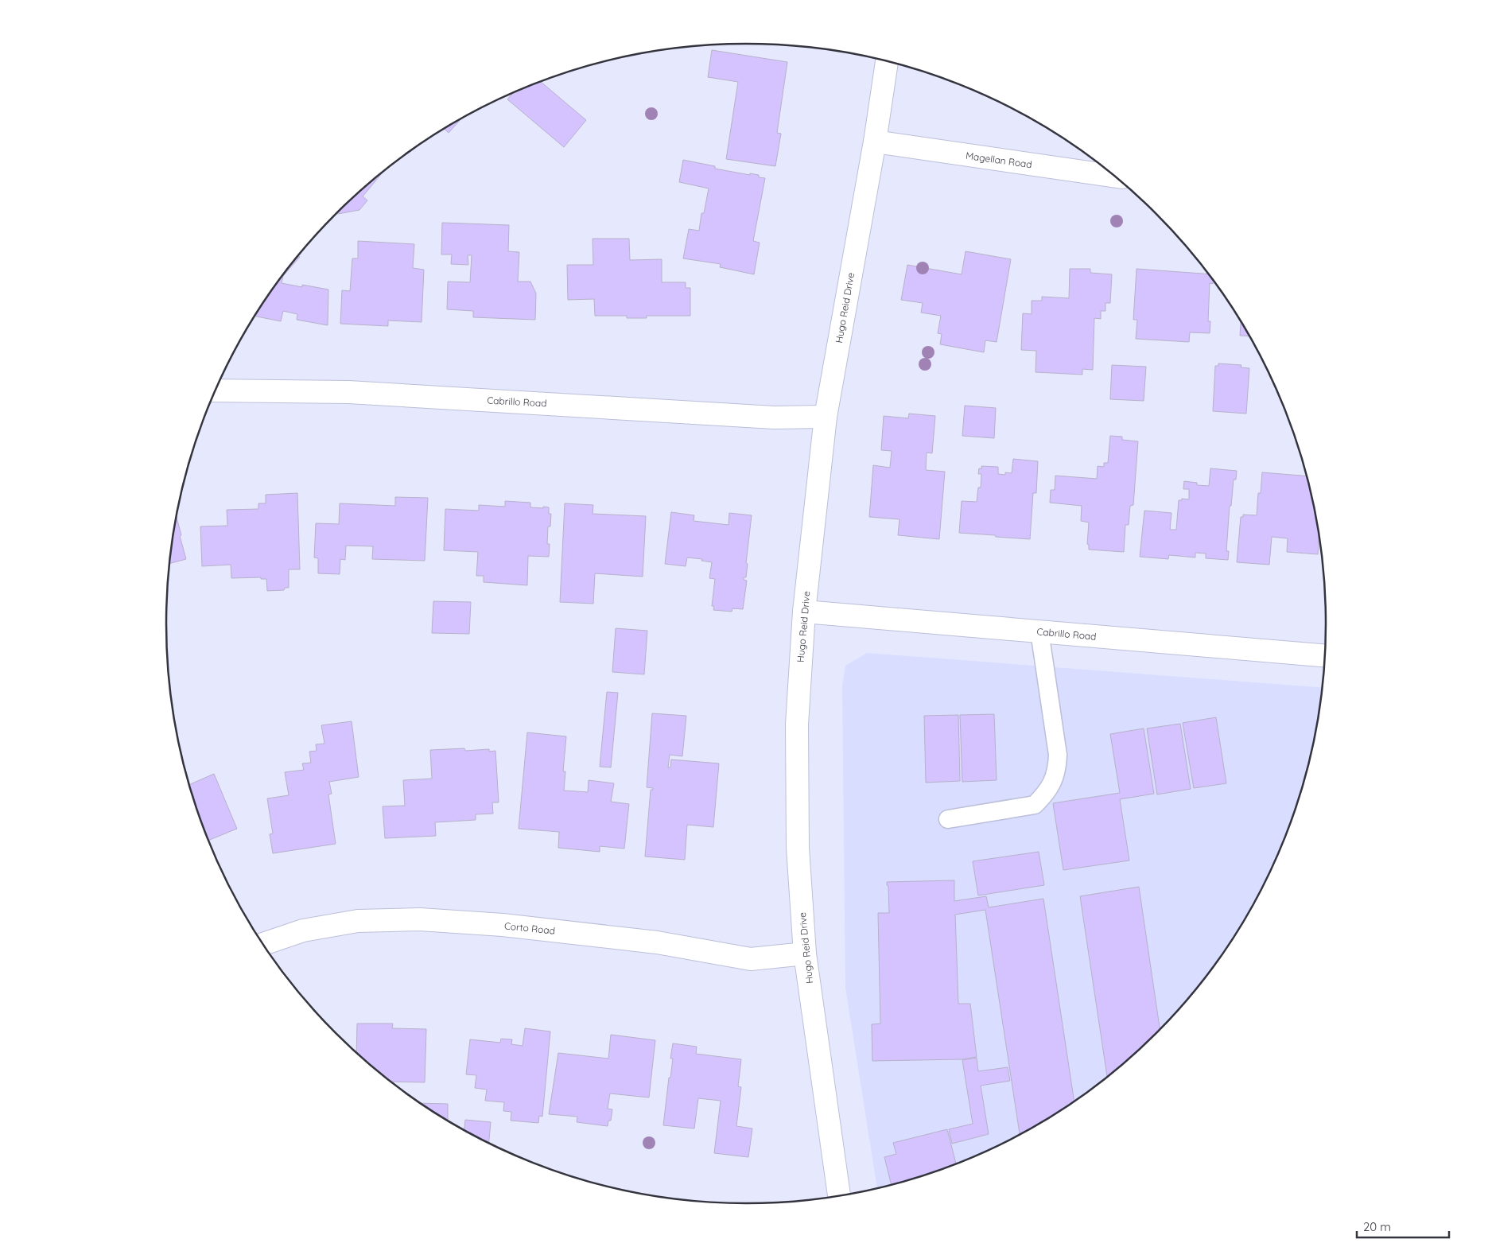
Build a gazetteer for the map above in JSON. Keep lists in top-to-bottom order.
{
  "streets": {
    "street": [
      "Magellan Road",
      "Hugo Reid Drive",
      "Cabrillo Road",
      "Corto Road"
    ]
  },
  "crossings": [
    ["Magellan Road", "Hugo Reid Drive"],
    ["Hugo Reid Drive", "Cabrillo Road"],
    ["Hugo Reid Drive", "Corto Road"]
  ],
  "scale_bar": "20 m"
}
